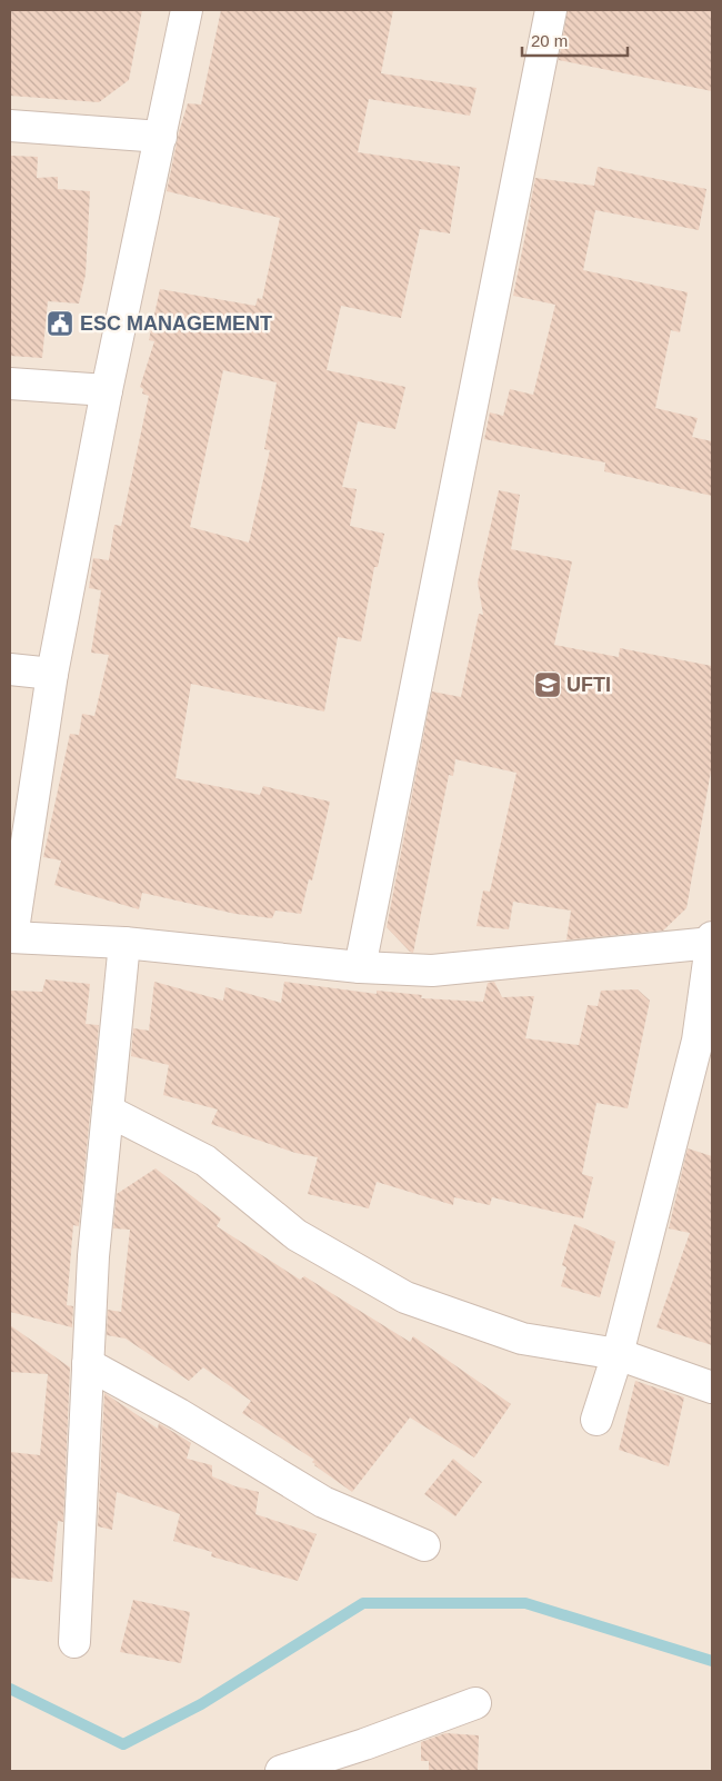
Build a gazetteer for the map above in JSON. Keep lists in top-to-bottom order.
{
  "places": {
    "public building": ["ESC MANAGEMENT"],
    "school or university": ["UFTI"]
  },
  "scale_bar": "20 m"
}
